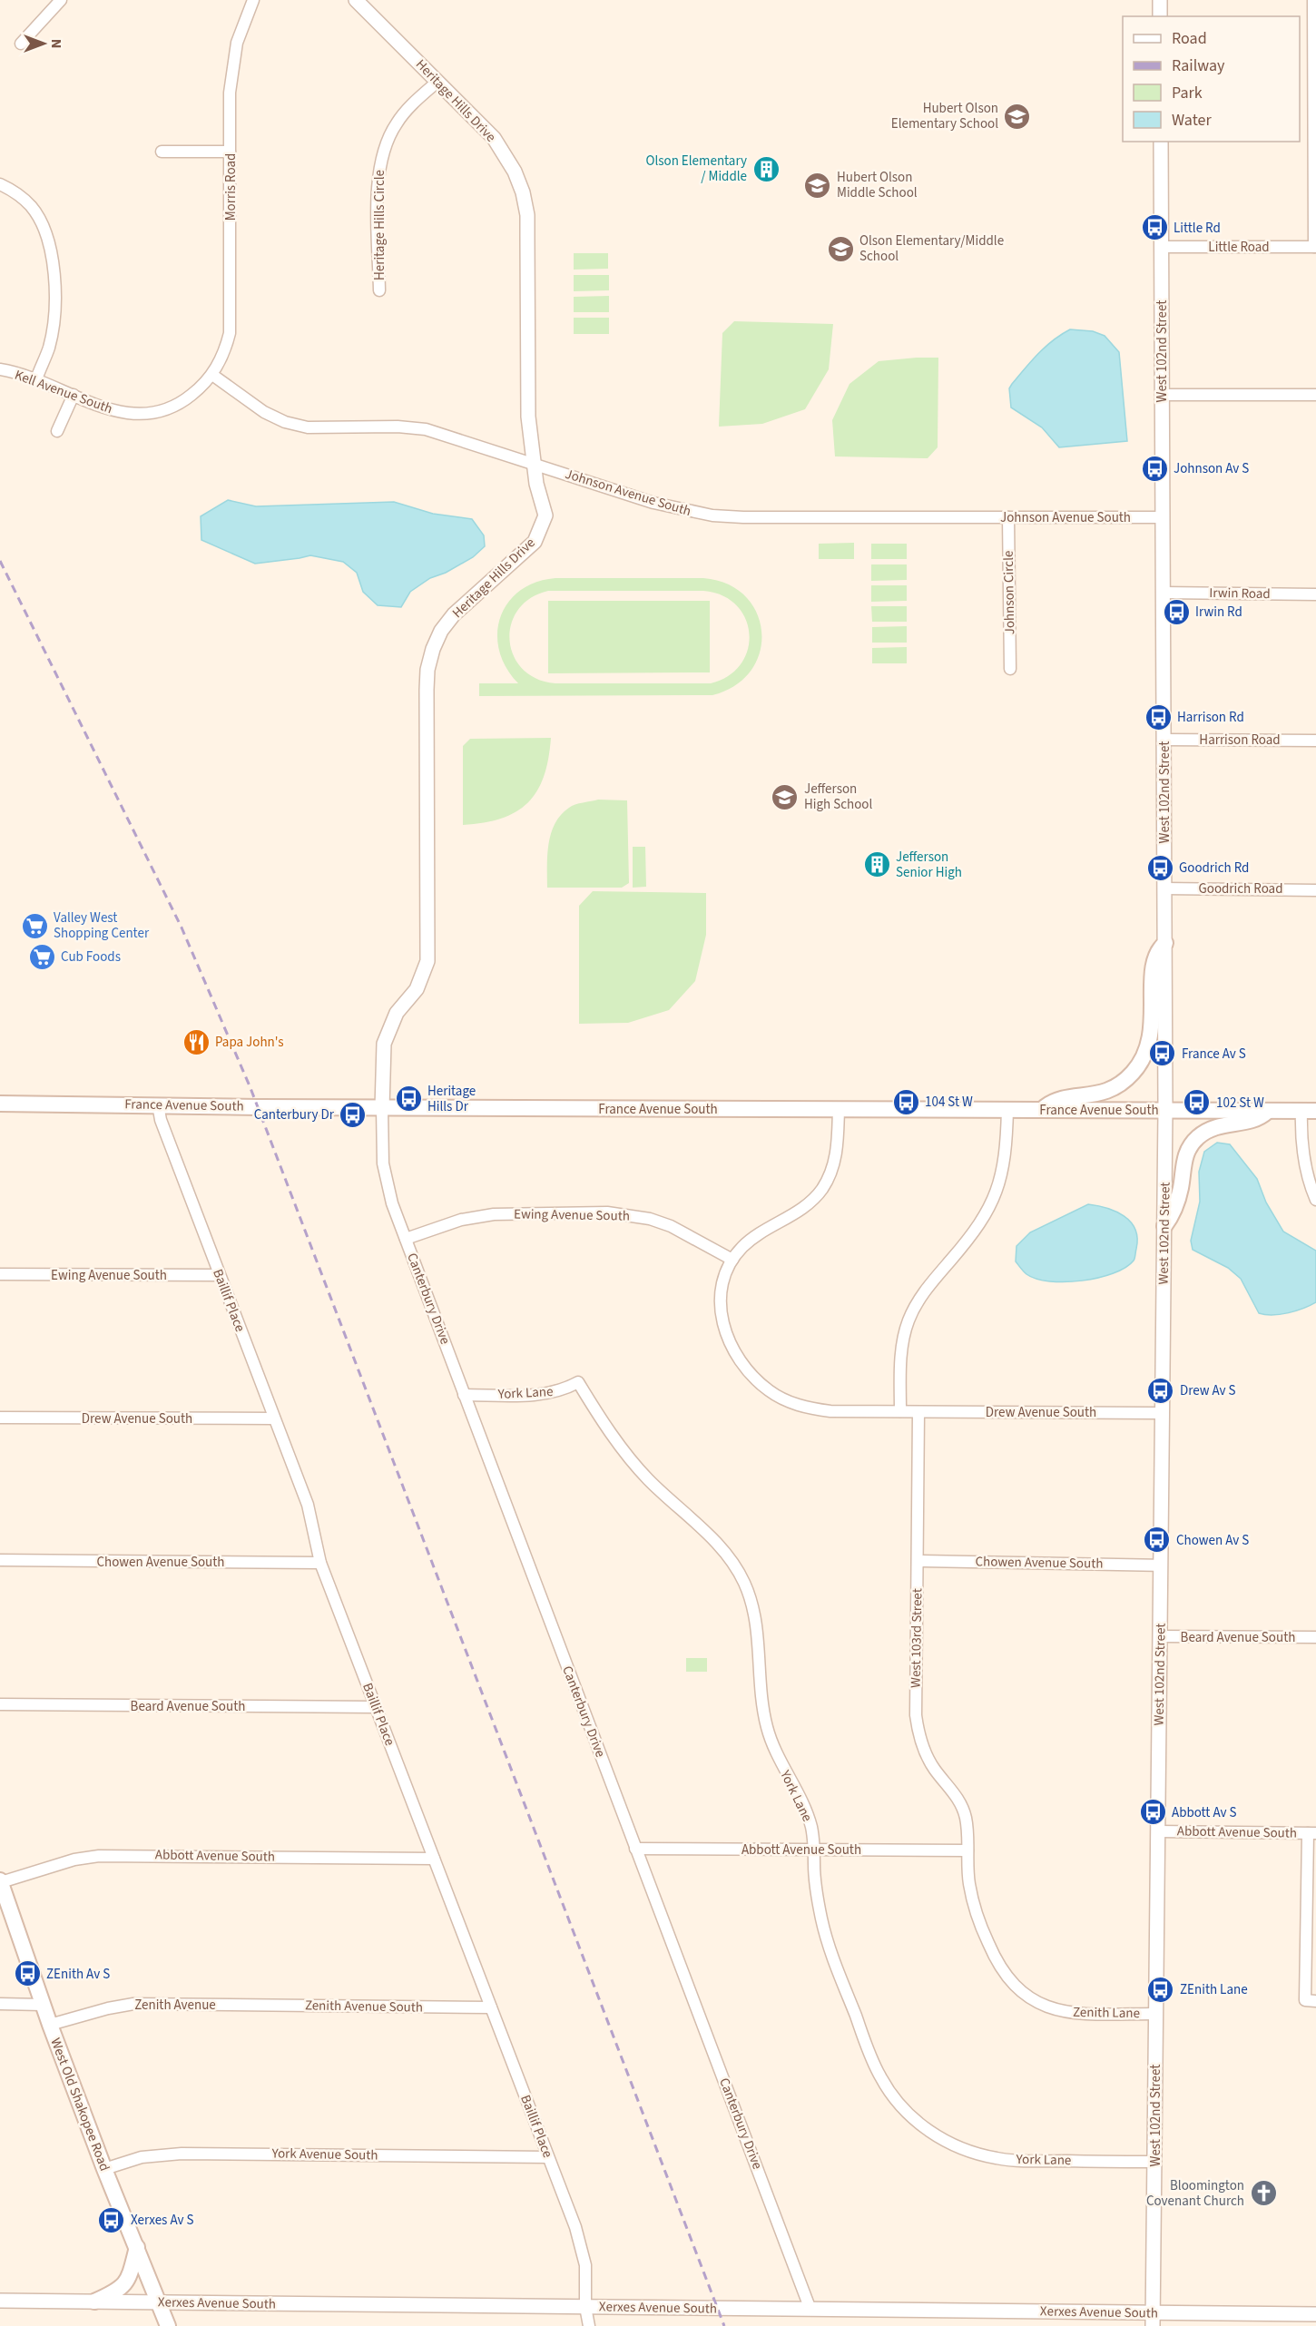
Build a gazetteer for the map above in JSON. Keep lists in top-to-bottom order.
{
  "streets": {
    "main road": ["France Avenue South", "West Old Shakopee Road"],
    "street": [
      "Heritage Hills Drive",
      "Morris Road",
      "Heritage Hills Circle",
      "Little Road",
      "West 102nd Street",
      "Kell Avenue South",
      "Johnson Avenue South",
      "Johnson Circle",
      "Irwin Road",
      "Harrison Road",
      "Goodrich Road",
      "Ewing Avenue South",
      "Canterbury Drive",
      "Baillif Place",
      "York Lane",
      "Drew Avenue South",
      "Chowen Avenue South",
      "Beard Avenue South",
      "West 103rd Street",
      "Abbott Avenue South",
      "Zenith Avenue",
      "Zenith Avenue South",
      "Zenith Lane",
      "York Avenue South",
      "Xerxes Avenue South"
    ]
  },
  "crossings": [
    ["Heritage Hills Drive", "Heritage Hills Circle"],
    ["Heritage Hills Drive", "Johnson Avenue South"],
    ["Heritage Hills Drive", "France Avenue South"],
    ["Heritage Hills Drive", "Canterbury Drive"],
    ["Morris Road", "Kell Avenue South"],
    ["Morris Road", "Johnson Avenue South"],
    ["Little Road", "West 102nd Street"],
    ["West 102nd Street", "Johnson Avenue South"],
    ["West 102nd Street", "Irwin Road"],
    ["West 102nd Street", "Harrison Road"],
    ["West 102nd Street", "Goodrich Road"],
    ["West 102nd Street", "France Avenue South"],
    ["West 102nd Street", "York Lane"],
    ["West 102nd Street", "Drew Avenue South"],
    ["West 102nd Street", "Chowen Avenue South"],
    ["West 102nd Street", "Beard Avenue South"],
    ["West 102nd Street", "Abbott Avenue South"],
    ["West 102nd Street", "Zenith Lane"],
    ["West 102nd Street", "Xerxes Avenue South"],
    ["Kell Avenue South", "Johnson Avenue South"],
    ["Johnson Avenue South", "Johnson Circle"],
    ["France Avenue South", "Canterbury Drive"],
    ["France Avenue South", "Baillif Place"],
    ["Ewing Avenue South", "Canterbury Drive"],
    ["Ewing Avenue South", "Baillif Place"],
    ["Canterbury Drive", "York Lane"],
    ["Canterbury Drive", "Abbott Avenue South"],
    ["Canterbury Drive", "Xerxes Avenue South"],
    ["Baillif Place", "Drew Avenue South"],
    ["Baillif Place", "Chowen Avenue South"],
    ["Baillif Place", "Beard Avenue South"],
    ["Baillif Place", "Abbott Avenue South"],
    ["Baillif Place", "Zenith Avenue South"],
    ["Baillif Place", "York Avenue South"],
    ["Baillif Place", "Xerxes Avenue South"],
    ["York Lane", "Abbott Avenue South"],
    ["Drew Avenue South", "West 103rd Street"],
    ["Chowen Avenue South", "West 103rd Street"],
    ["West 103rd Street", "Abbott Avenue South"],
    ["West 103rd Street", "Zenith Lane"],
    ["Abbott Avenue South", "Zenith Lane"],
    ["Abbott Avenue South", "West Old Shakopee Road"],
    ["Zenith Avenue", "Zenith Avenue South"],
    ["Zenith Avenue", "West Old Shakopee Road"],
    ["West Old Shakopee Road", "York Avenue South"],
    ["West Old Shakopee Road", "Xerxes Avenue South"]
  ],
  "places": {
    "school or university": [
      "Hubert Olson Elementary School",
      "Hubert Olson Middle School",
      "Olson Elementary/Middle School",
      "Jefferson High School"
    ],
    "building": ["Olson Elementary / Middle", "Jefferson Senior High"],
    "bus stop": [
      "Little Rd",
      "Johnson Av S",
      "Irwin Rd",
      "Harrison Rd",
      "Goodrich Rd",
      "France Av S",
      "Heritage Hills Dr",
      "104 St W",
      "102 St W",
      "Canterbury Dr",
      "Drew Av S",
      "Chowen Av S",
      "Abbott Av S",
      "ZEnith Av S",
      "ZEnith Lane",
      "Xerxes Av S"
    ],
    "supermarket": ["Valley West Shopping Center", "Cub Foods"],
    "restaurant": ["Papa John's"],
    "church": ["Bloomington Covenant Church"]
  },
  "legend": [
    "Road",
    "Railway",
    "Park",
    "Water"
  ],
  "north": "right"
}
